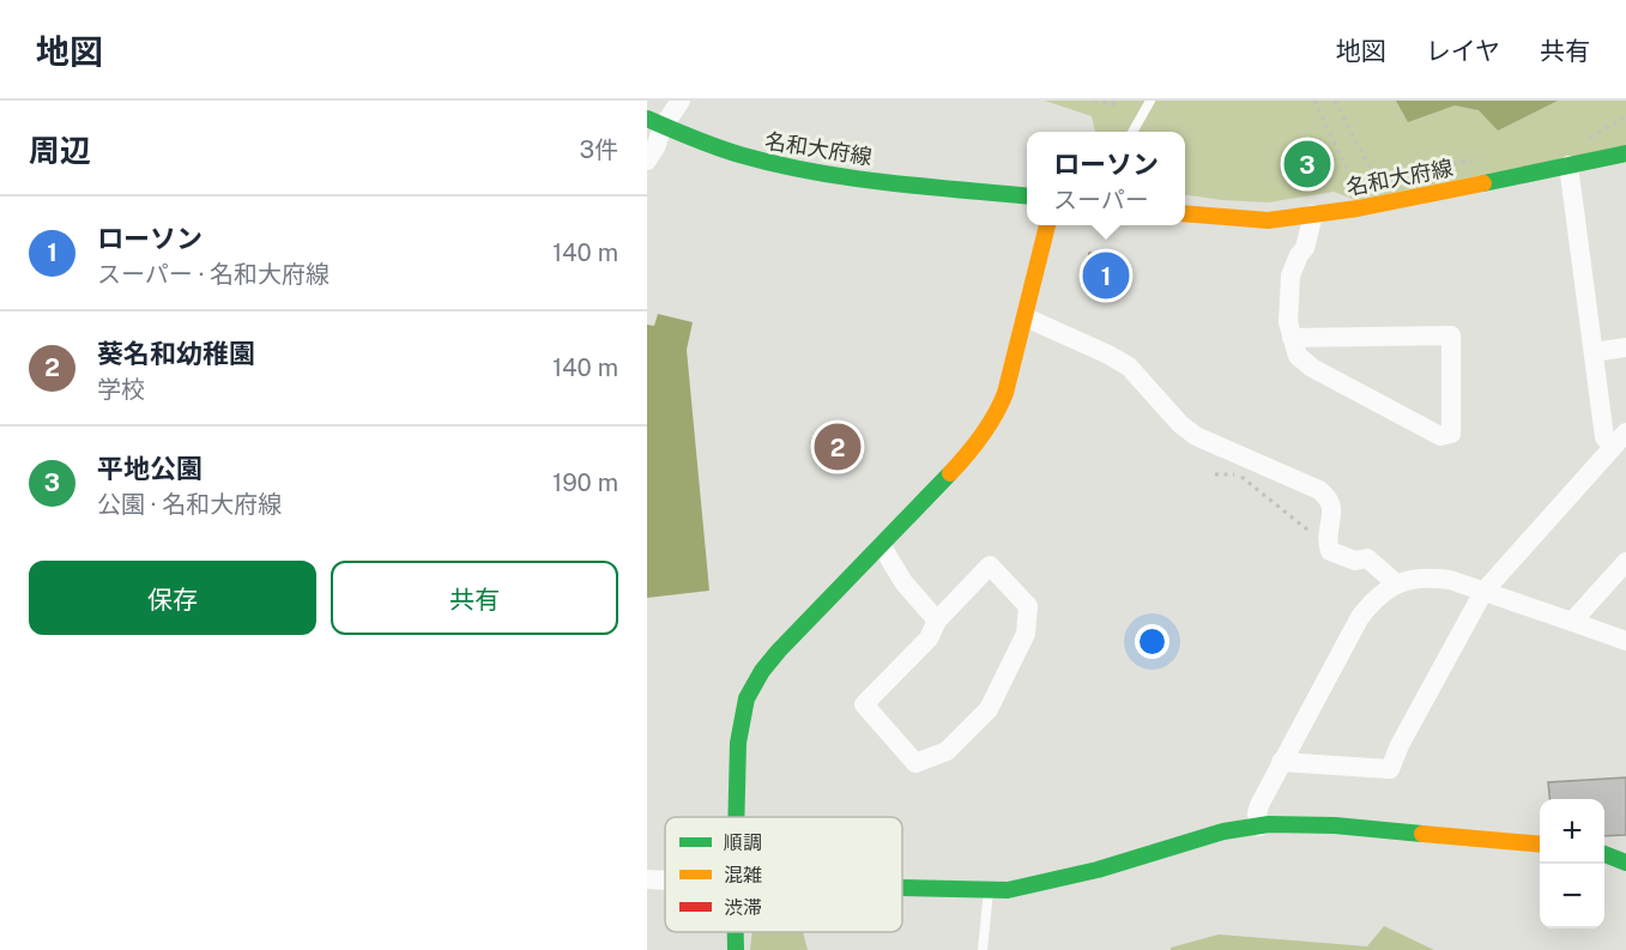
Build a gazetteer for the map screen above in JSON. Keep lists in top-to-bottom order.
{
  "streets": {
    "street": ["名和大府線"]
  },
  "legend": ["順調", "混雑", "渋滞"],
  "page": {
    "header": "地図",
    "nav": ["地図", "レイヤ", "共有"],
    "heading": ["周辺", "3件"],
    "popup": ["ローソン", "スーパー"],
    "pins": ["3", "1", "2"],
    "list": [
      {
        "mark": "1",
        "name": "ローソン",
        "note": "スーパー · 名和大府線",
        "value": "140 m"
      },
      {
        "mark": "2",
        "name": "葵名和幼稚園",
        "note": "学校",
        "value": "140 m"
      },
      {
        "mark": "3",
        "name": "平地公園",
        "note": "公園 · 名和大府線",
        "value": "190 m"
      }
    ],
    "buttons": ["保存", "共有"],
    "map_buttons": ["+", "−"]
  }
}
